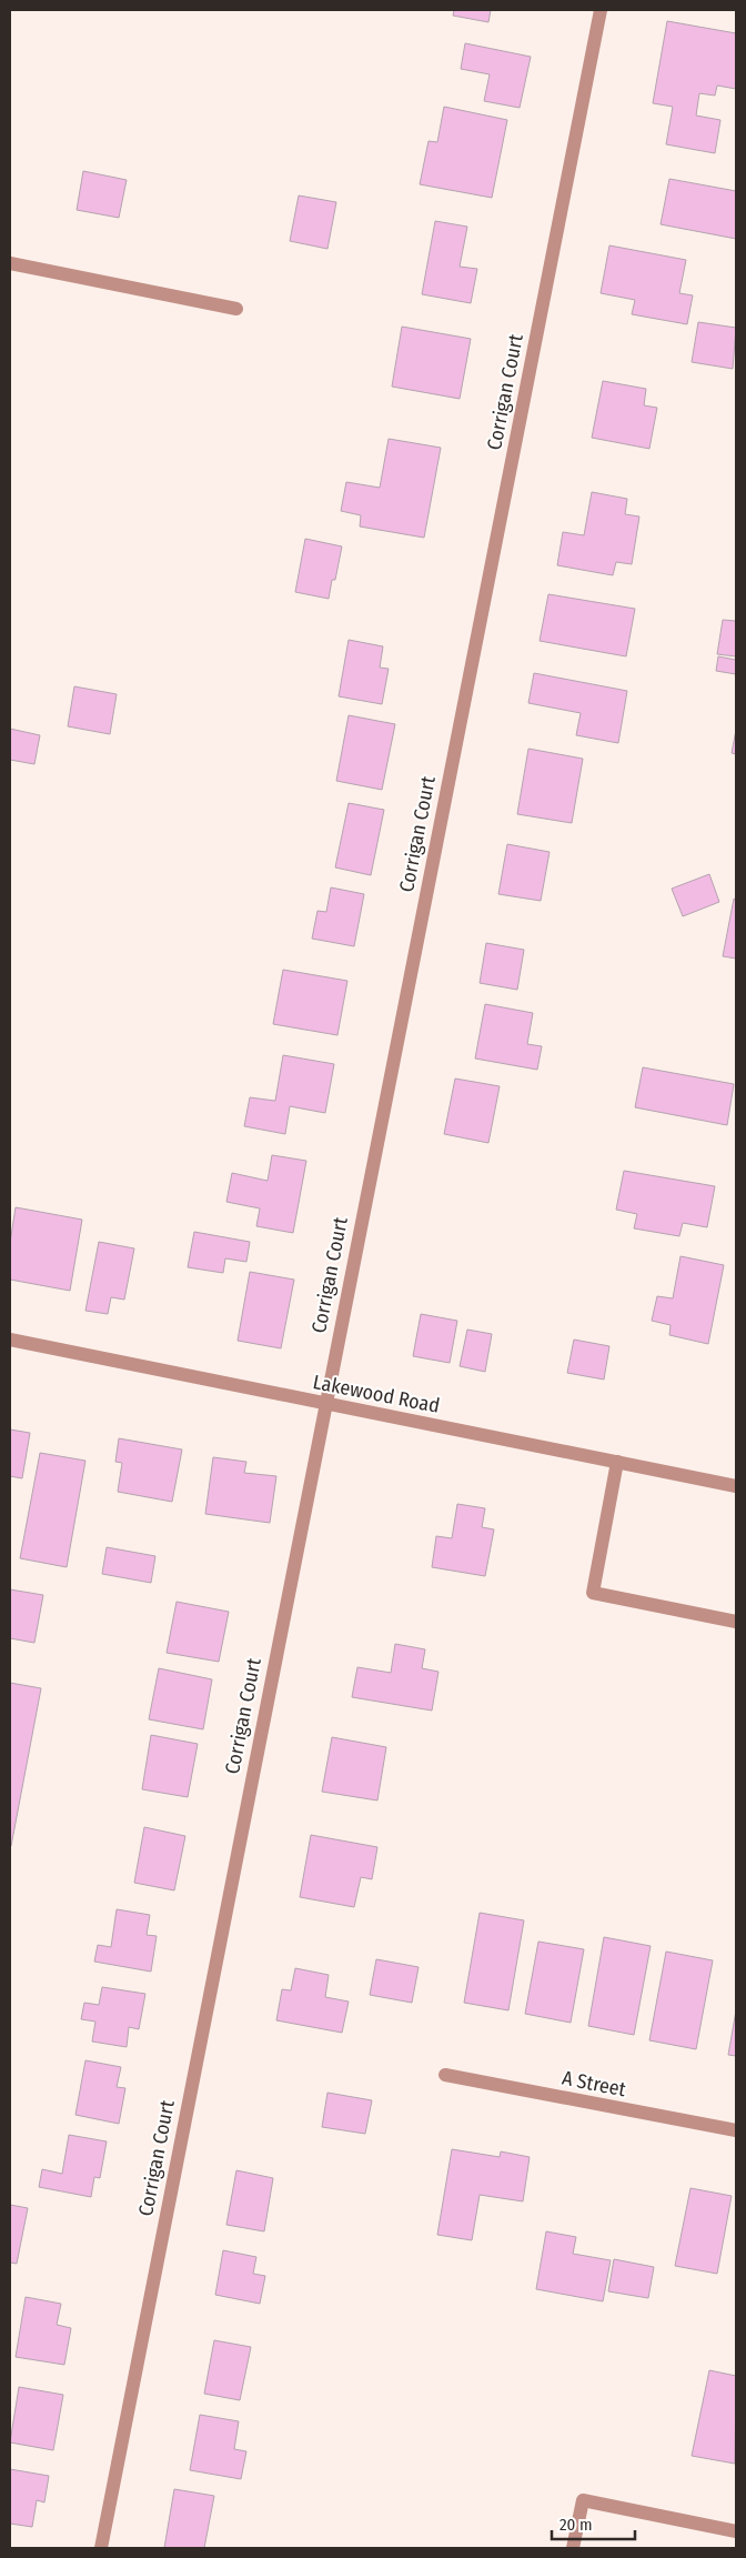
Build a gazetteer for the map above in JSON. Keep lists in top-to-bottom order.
{
  "streets": {
    "street": ["Corrigan Court", "Lakewood Road", "A Street"]
  },
  "crossings": [
    ["Corrigan Court", "Lakewood Road"]
  ],
  "scale_bar": "20 m"
}
